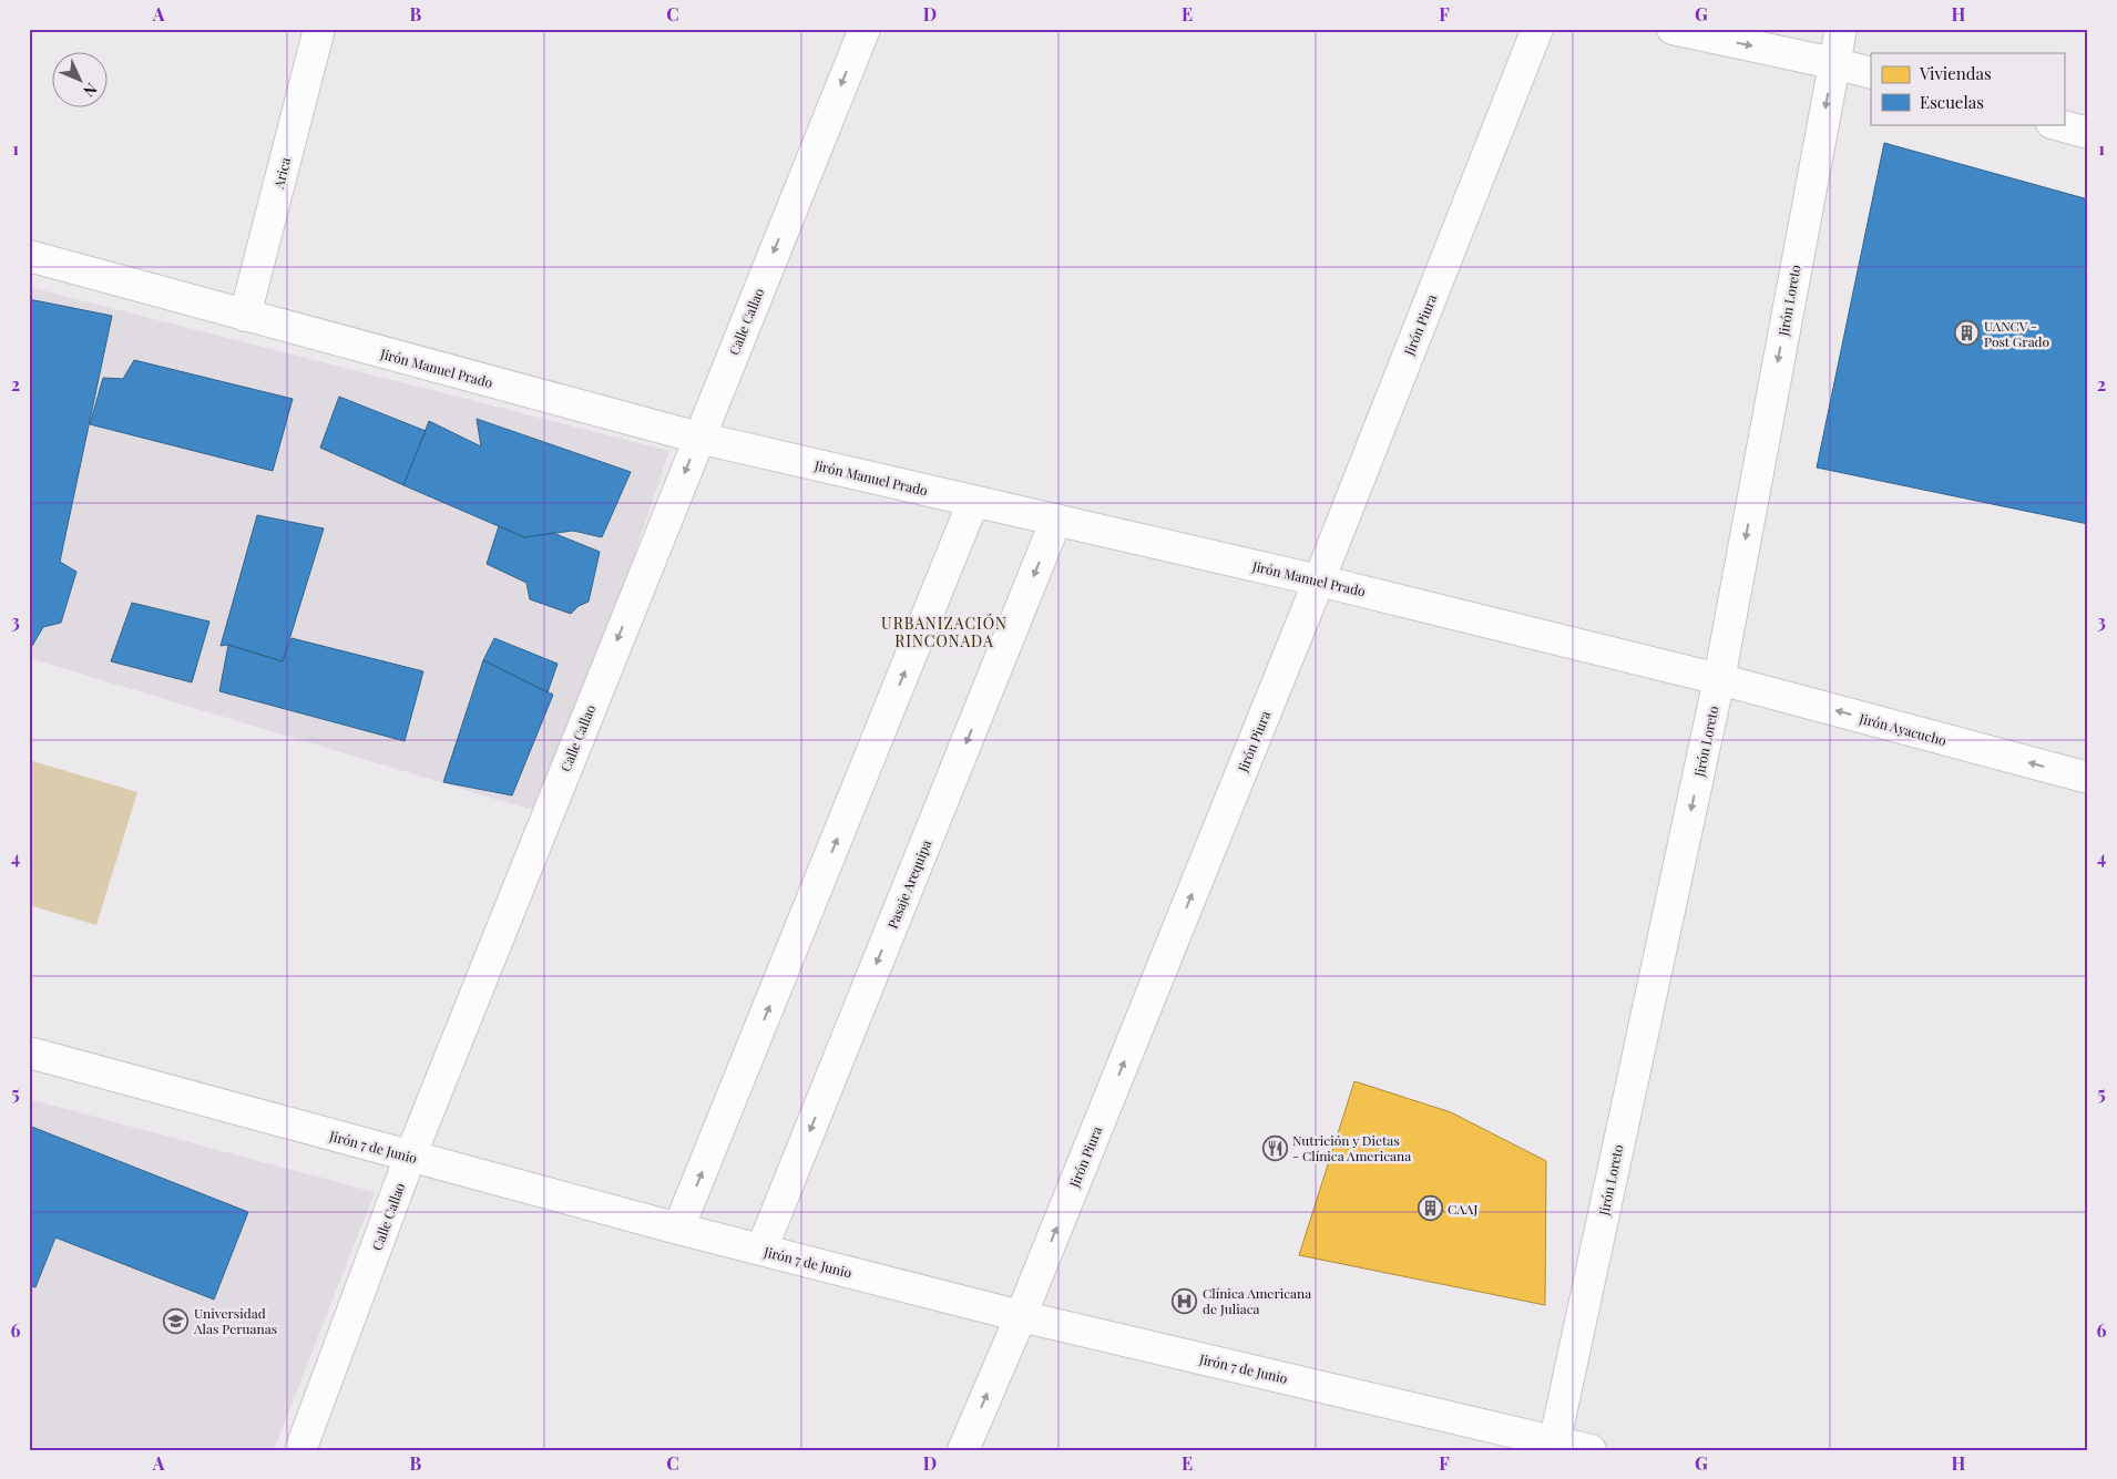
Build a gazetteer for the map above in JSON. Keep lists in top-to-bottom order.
{
  "streets": {
    "street": [
      "Arica",
      "Jirón Loreto",
      "Calle Callao",
      "Jirón Piura",
      "Jirón Manuel Prado",
      "Jirón Ayacucho",
      "Pasaje Arequipa",
      "Jirón 7 de Junio"
    ]
  },
  "crossings": [
    ["Arica", "Jirón Manuel Prado"],
    ["Jirón Loreto", "Jirón Manuel Prado"],
    ["Jirón Loreto", "Jirón Ayacucho"],
    ["Jirón Loreto", "Jirón 7 de Junio"],
    ["Calle Callao", "Jirón Manuel Prado"],
    ["Calle Callao", "Jirón 7 de Junio"],
    ["Jirón Piura", "Jirón Manuel Prado"],
    ["Jirón Piura", "Jirón 7 de Junio"],
    ["Jirón Manuel Prado", "Jirón Ayacucho"],
    ["Jirón Manuel Prado", "Pasaje Arequipa"],
    ["Pasaje Arequipa", "Jirón 7 de Junio"]
  ],
  "one_way": [
    "Jirón Loreto",
    "Calle Callao",
    "Jirón Piura",
    "Jirón Ayacucho"
  ],
  "districts": ["URBANIZACIÓN RINCONADA"],
  "places": {
    "building": ["UANCV - Post Grado", "CAAJ"],
    "restaurant": ["Nutrición y Dietas - Clínica Americana"],
    "hospital": ["Clínica Americana de Juliaca"],
    "school or university": ["Universidad Alas Peruanas"]
  },
  "legend": ["Viviendas", "Escuelas"],
  "north": "bottom right",
  "grid": {
    "columns": [
      "A",
      "B",
      "C",
      "D",
      "E",
      "F",
      "G",
      "H"
    ],
    "rows": [
      "1",
      "2",
      "3",
      "4",
      "5",
      "6"
    ]
  }
}
